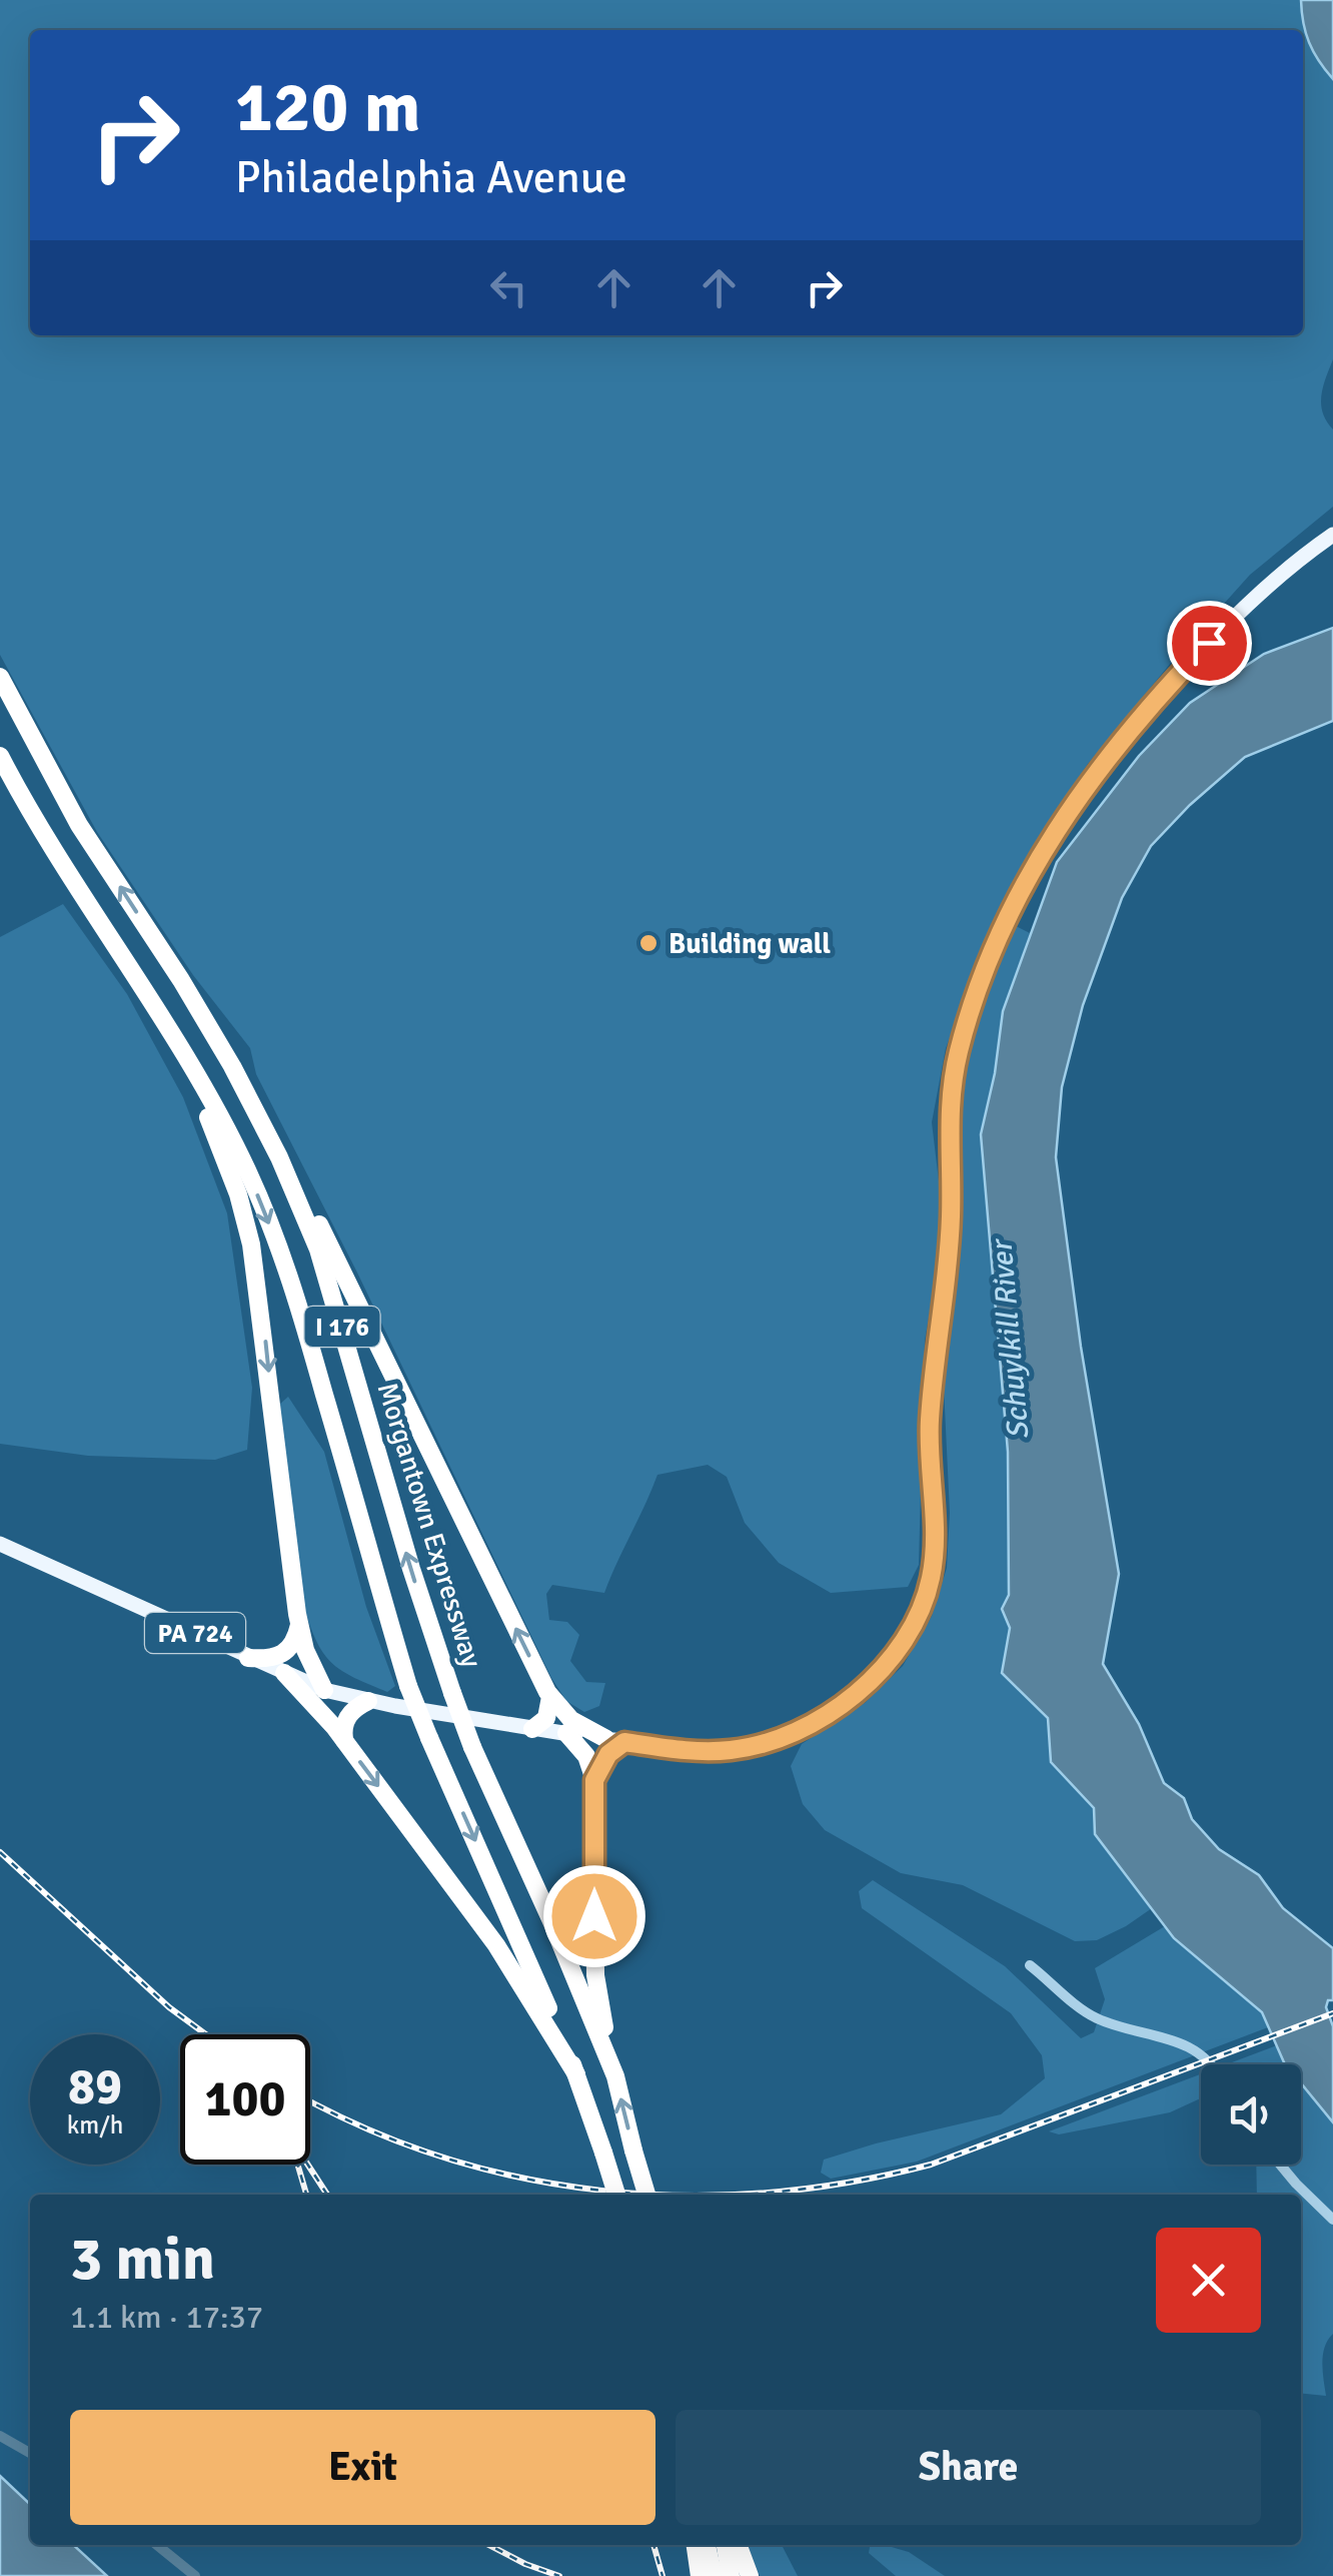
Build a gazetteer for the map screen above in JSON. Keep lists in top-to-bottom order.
{
  "streets": {
    "highway": ["I 176", "Morgantown Expressway"],
    "main road": ["PA 724"]
  },
  "water": ["Schuylkill River"],
  "places": ["Building wall"],
  "page": {
    "turn": ["120 m", "Philadelphia Avenue"],
    "speed": "89 km/h",
    "limit": "100",
    "heading": ["3 min", "1.1 km · 17:37"],
    "buttons": ["Exit", "Share"]
  }
}
